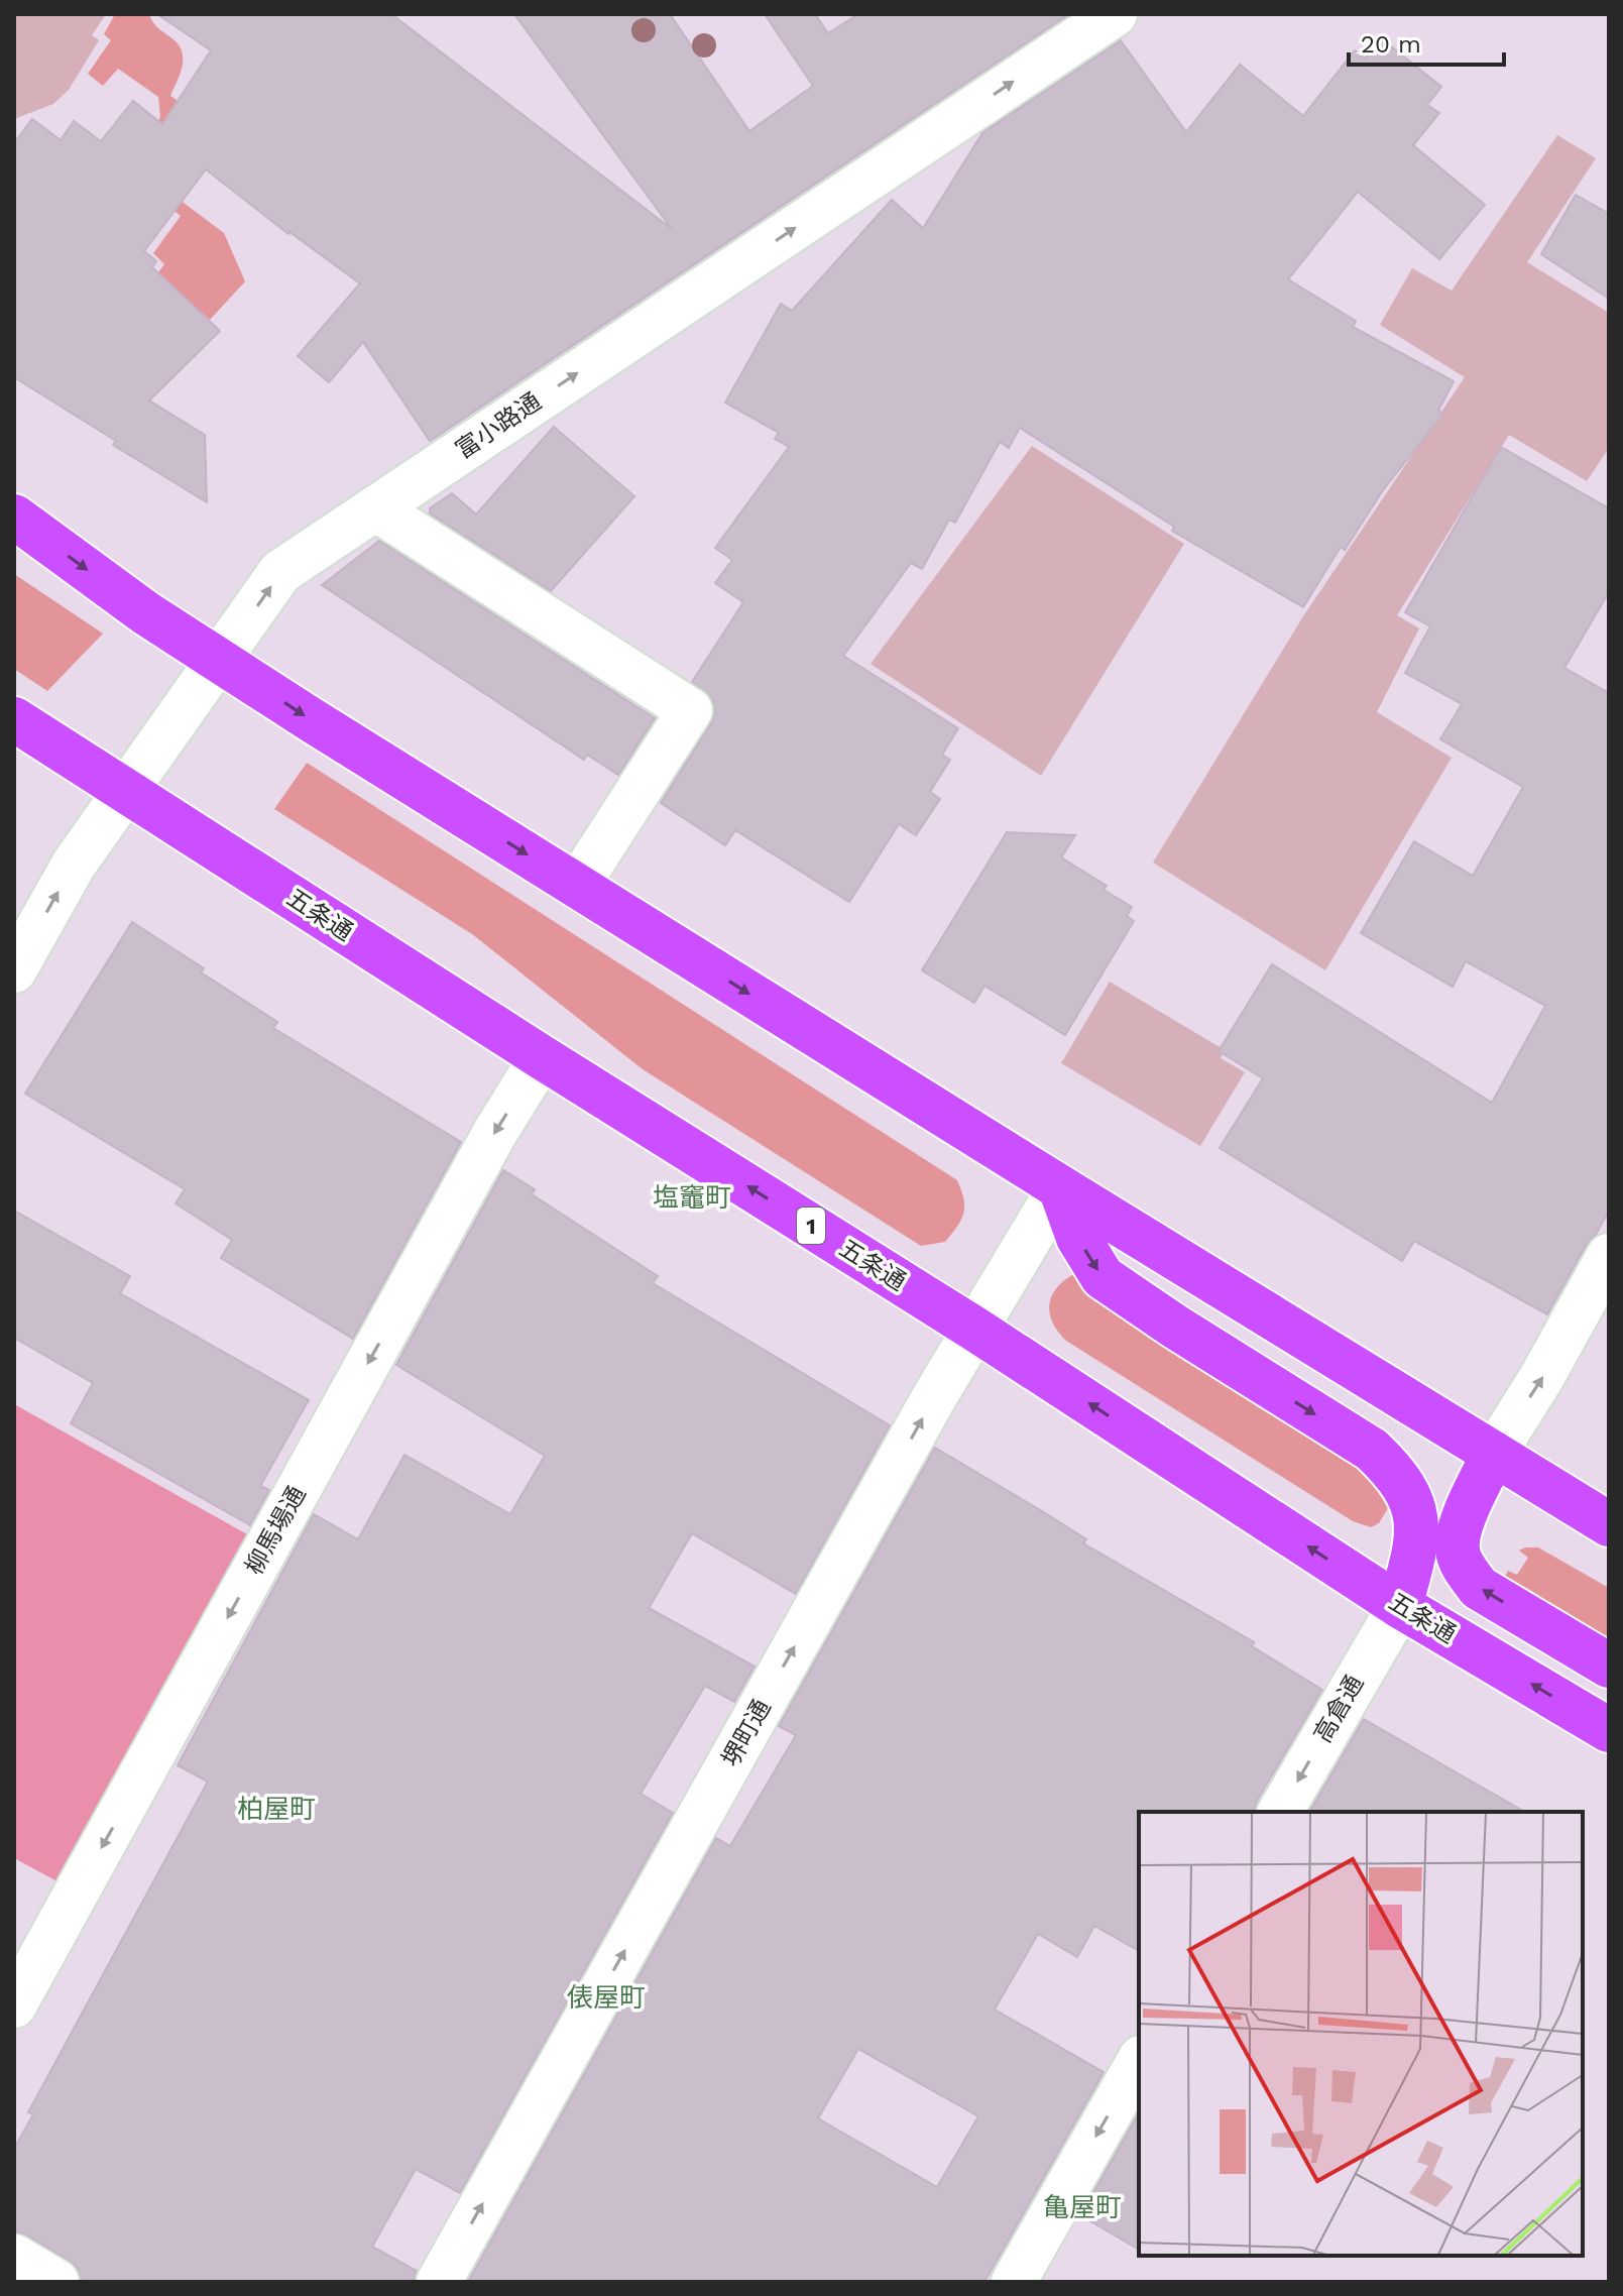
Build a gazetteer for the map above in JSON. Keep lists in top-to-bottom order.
{
  "streets": {
    "highway": ["五条通", "1"],
    "street": [
      "富小路通",
      "柳馬場通",
      "高倉通",
      "堺町通"
    ]
  },
  "crossings": [
    ["富小路通", "五条通"],
    ["五条通", "柳馬場通"],
    ["五条通", "高倉通"],
    ["五条通", "堺町通"]
  ],
  "one_way": [
    "富小路通",
    "柳馬場通",
    "高倉通",
    "堺町通"
  ],
  "districts": [
    "塩竈町",
    "柏屋町",
    "俵屋町",
    "亀屋町"
  ],
  "scale_bar": "20 m"
}
